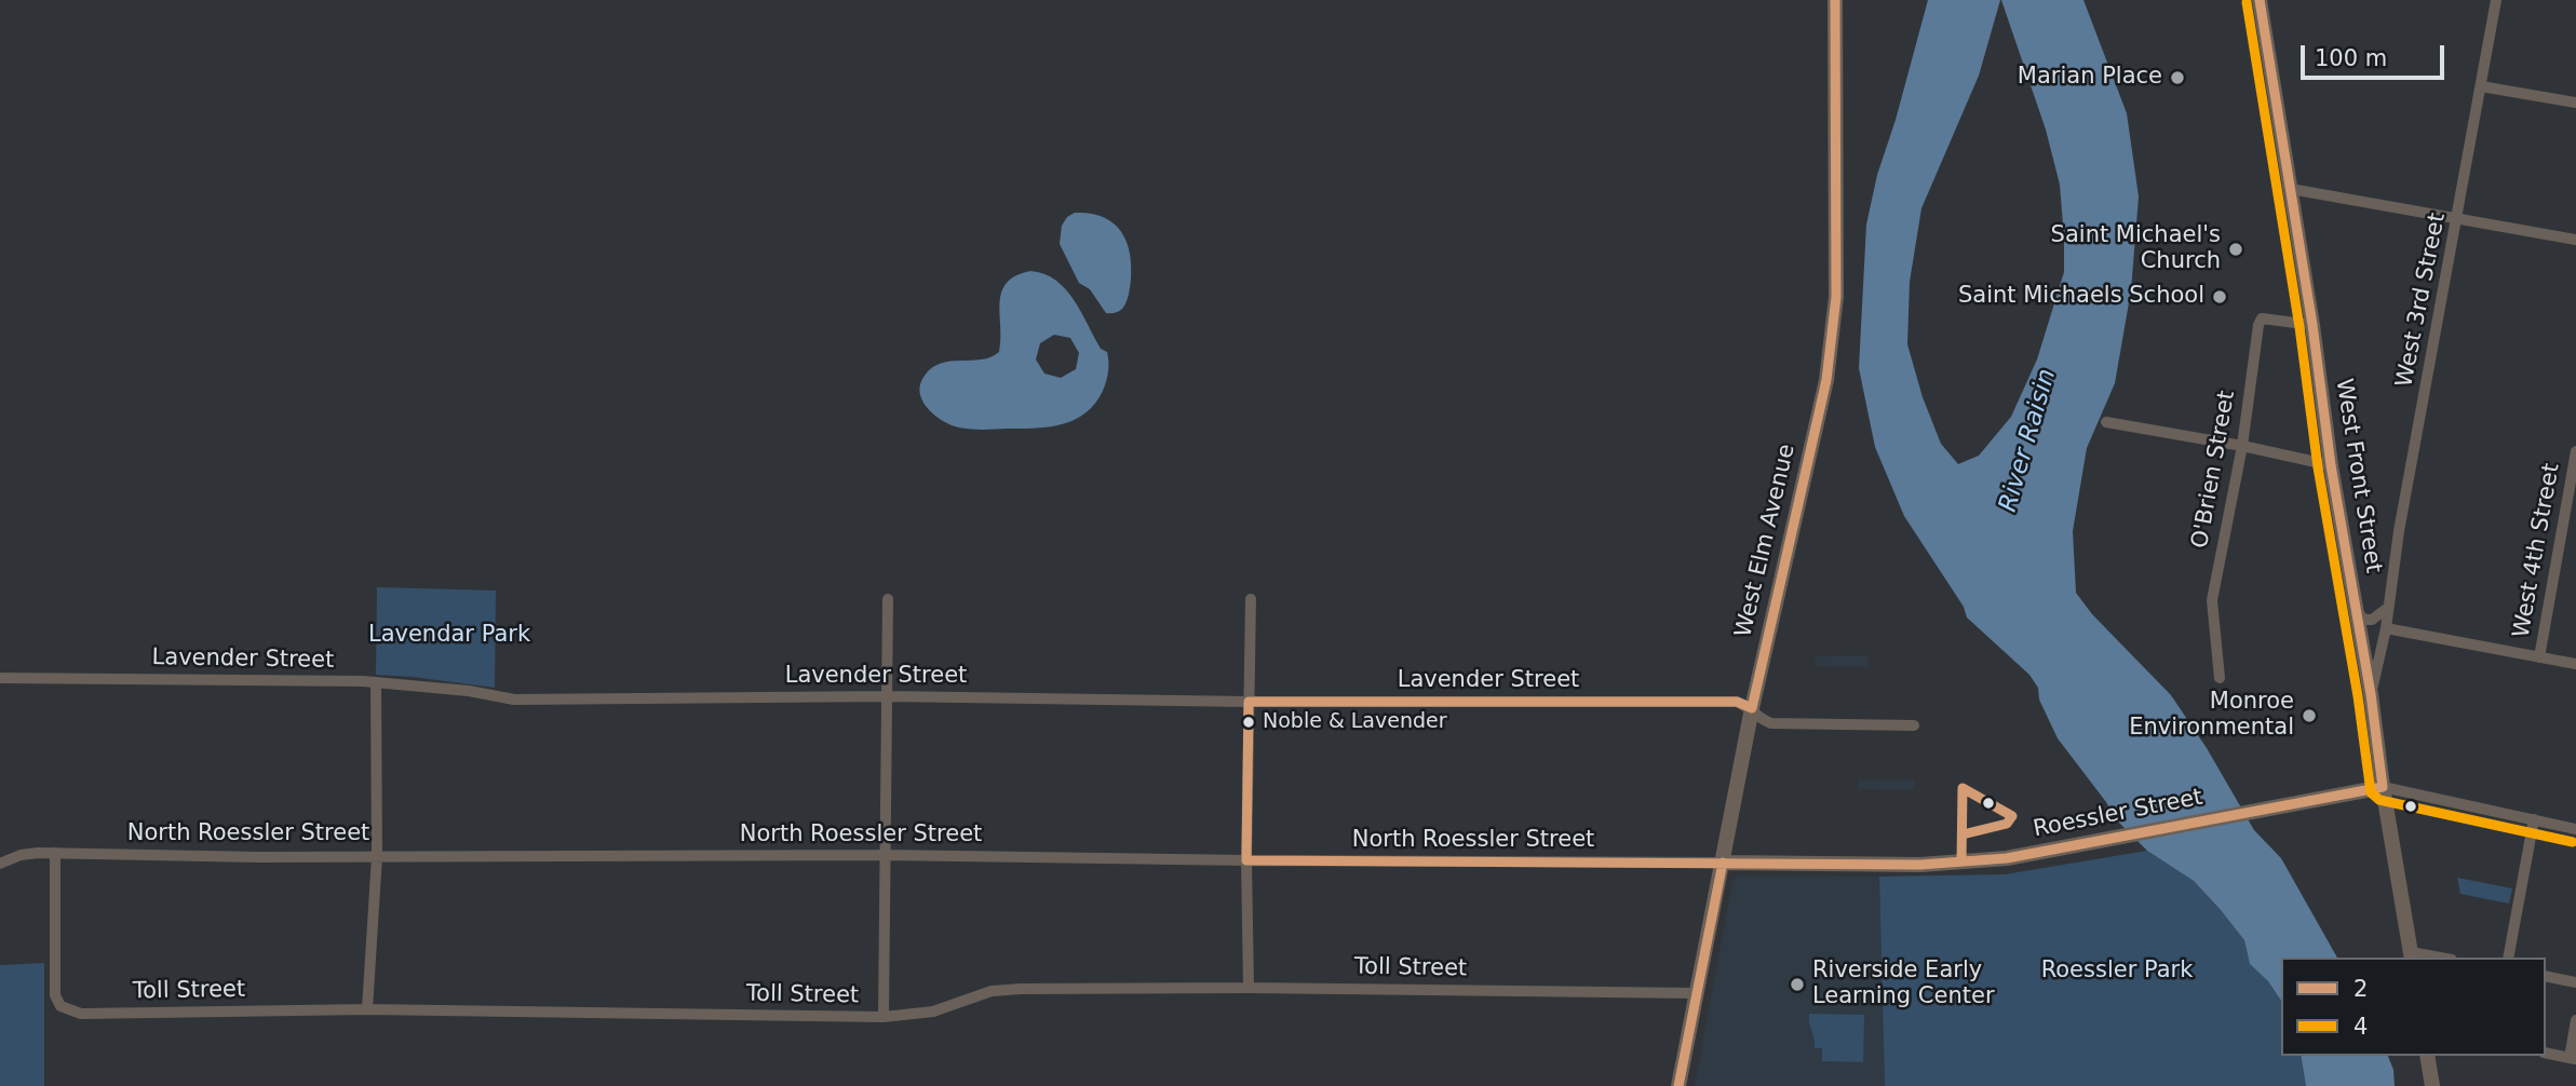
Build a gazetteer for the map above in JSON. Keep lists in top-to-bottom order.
{
  "streets": {
    "street": [
      "West 3rd Street",
      "O'Brien Street",
      "West Front Street",
      "West Elm Avenue",
      "West 4th Street",
      "Lavender Street",
      "Roessler Street",
      "North Roessler Street",
      "Toll Street"
    ]
  },
  "crossings": [
    ["West 3rd Street", "West Front Street"],
    ["O'Brien Street", "West Front Street"],
    ["West Front Street", "Roessler Street"],
    ["West Elm Avenue", "Lavender Street"],
    ["West Elm Avenue", "Roessler Street"],
    ["West Elm Avenue", "North Roessler Street"],
    ["West Elm Avenue", "Toll Street"],
    ["Roessler Street", "North Roessler Street"],
    ["North Roessler Street", "Toll Street"]
  ],
  "water": ["River Raisin"],
  "parks": ["Lavendar Park", "Roessler Park"],
  "places": [
    "Marian Place",
    "Saint Michael's Church",
    "Saint Michaels School",
    "Monroe Environmental",
    "Noble & Lavender",
    "Riverside Early Learning Center"
  ],
  "lines": ["transit line 2", "transit line 4"],
  "legend": ["2", "4"],
  "scale_bar": "100 m"
}
